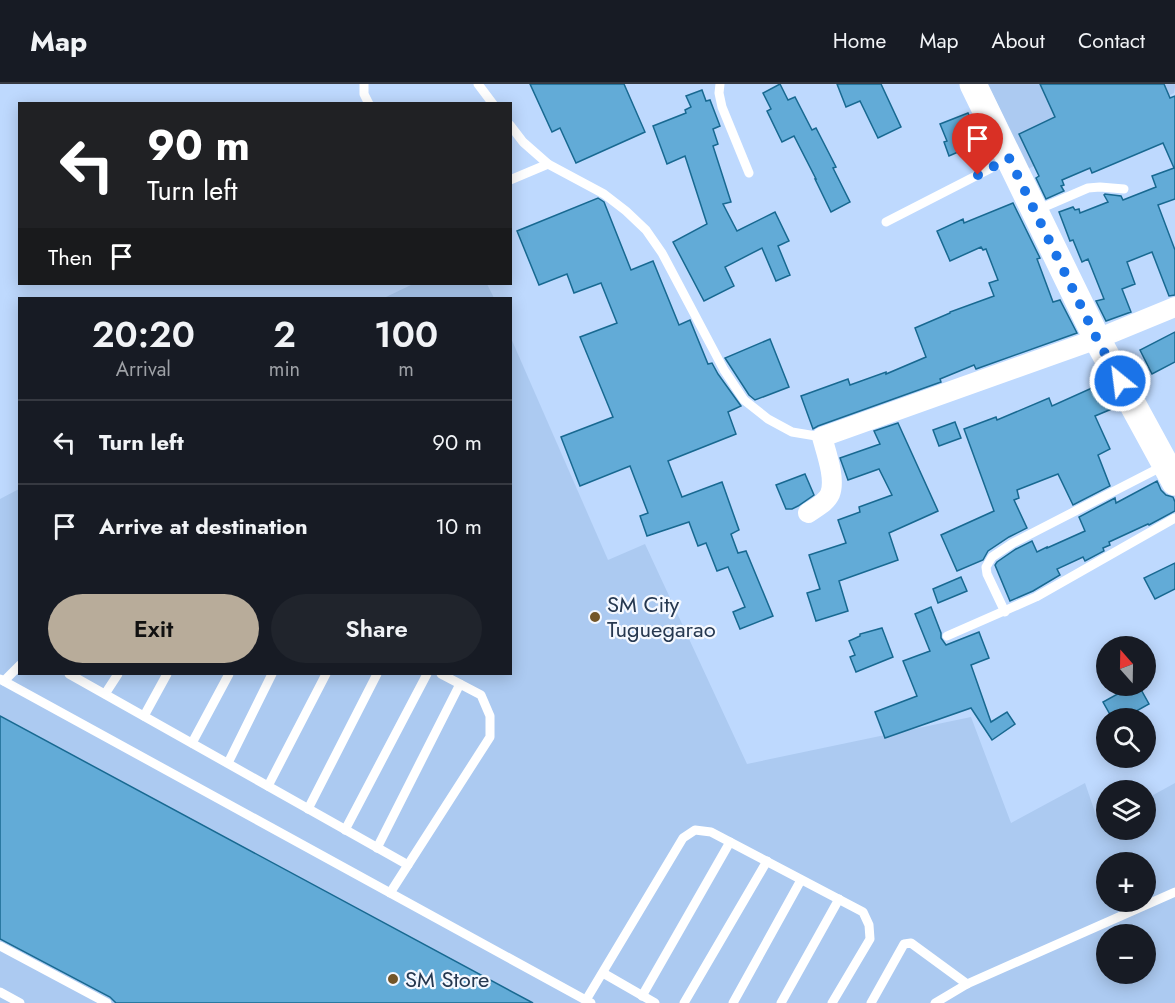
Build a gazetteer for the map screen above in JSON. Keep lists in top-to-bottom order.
{
  "places": ["SM City Tuguegarao", "SM Store"],
  "north": "top",
  "page": {
    "header": "Map",
    "nav": [
      "Home",
      "Map",
      "About",
      "Contact"
    ],
    "turn": ["90 m", "Turn left"],
    "then": "Then",
    "eta": [
      "20:20",
      "Arrival",
      "2",
      "min",
      "100",
      "m"
    ],
    "list": [
      {
        "name": "Turn left",
        "value": "90 m"
      },
      {
        "name": "Arrive at destination",
        "value": "10 m"
      }
    ],
    "buttons": ["Exit", "Share"],
    "map_buttons": ["+", "−"]
  }
}
